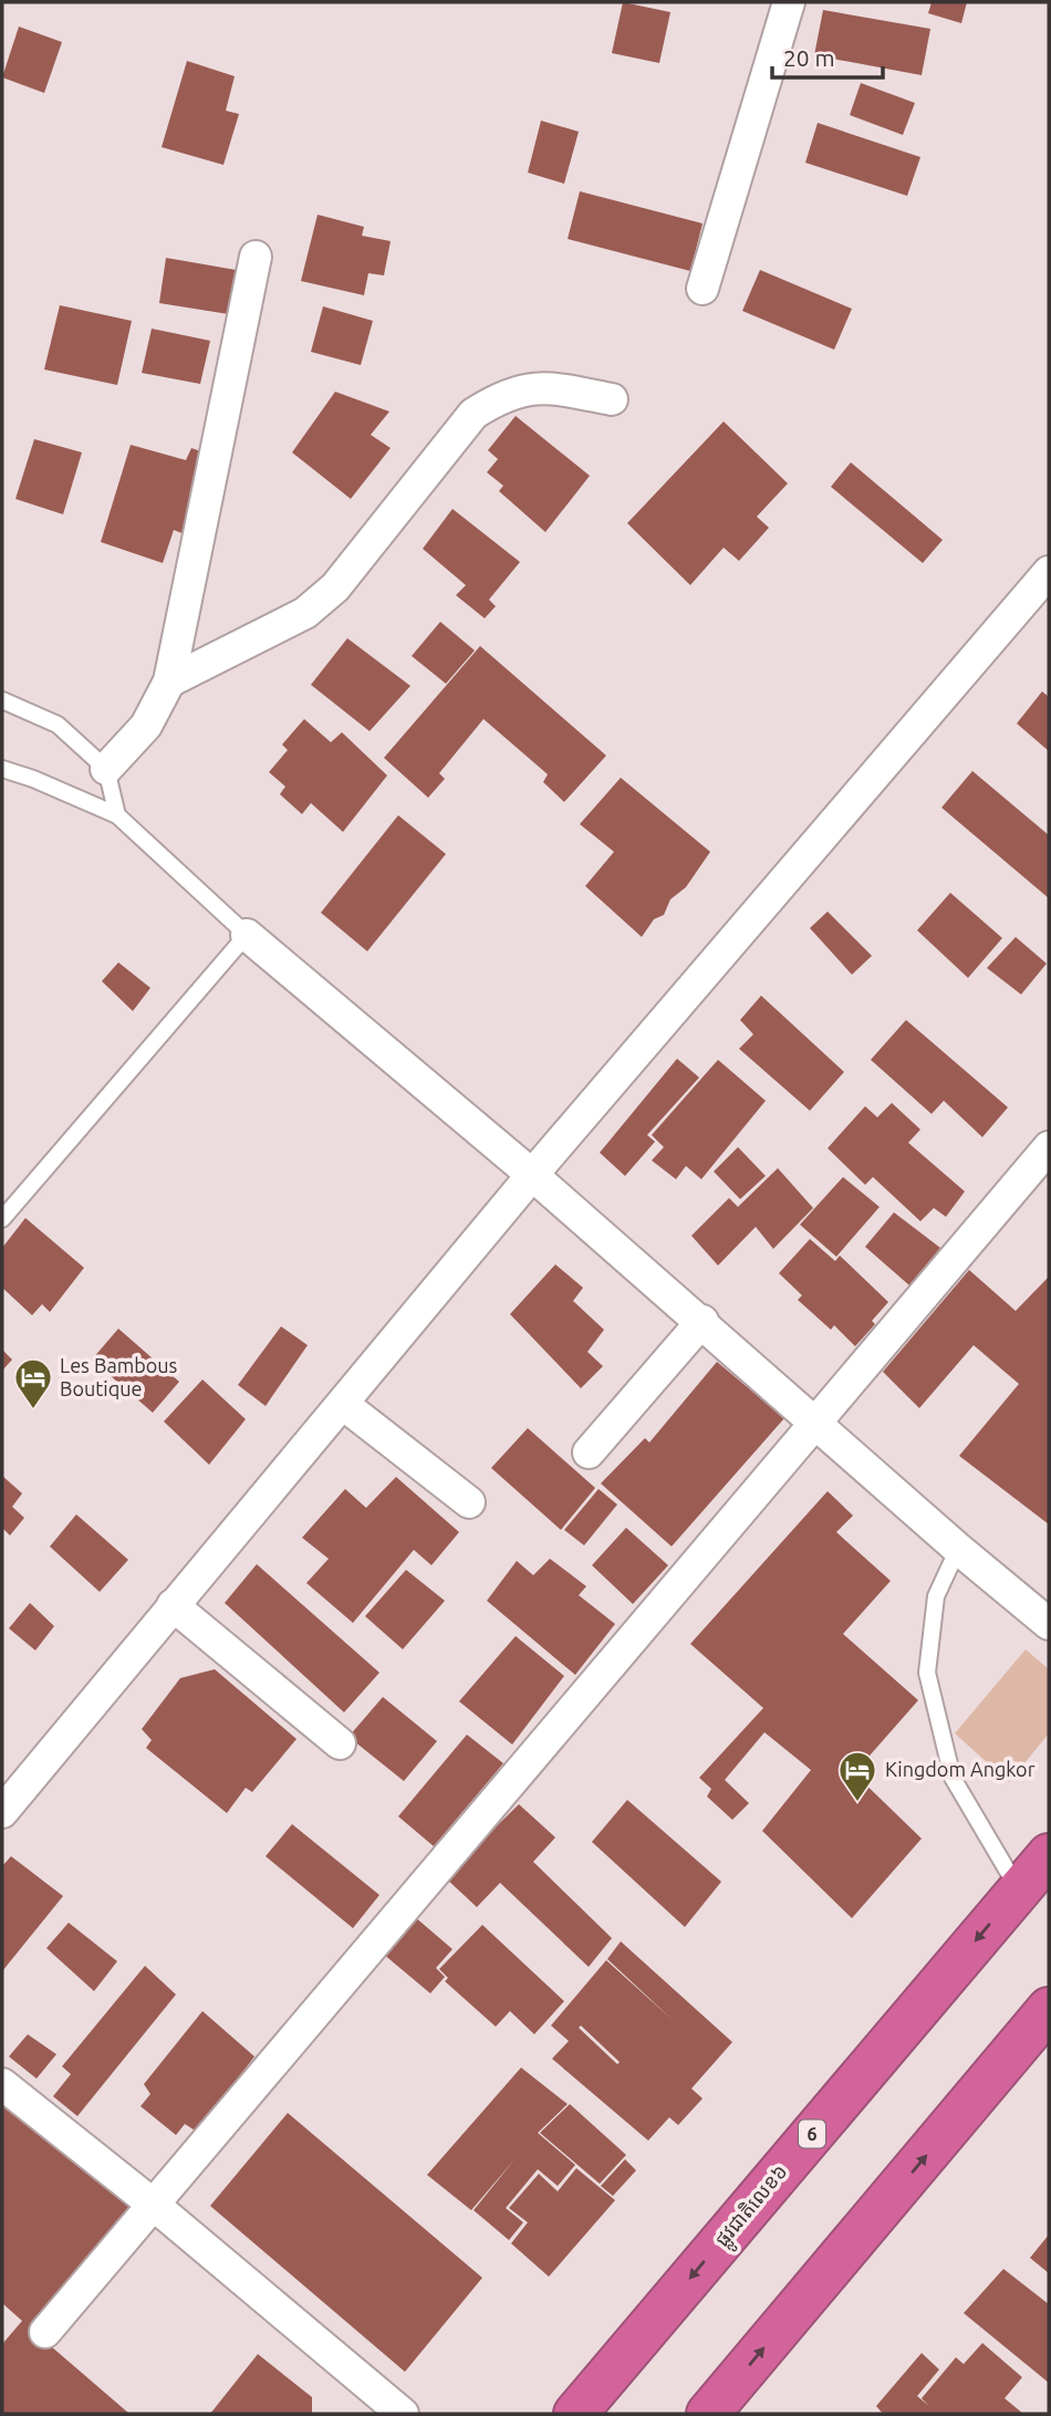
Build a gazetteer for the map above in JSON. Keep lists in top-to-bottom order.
{
  "streets": {
    "highway": ["6", "ផ្លូវជាតិលេខ៦"]
  },
  "places": {
    "hotel": ["Les Bambous Boutique", "Kingdom Angkor"]
  },
  "scale_bar": "20 m"
}
